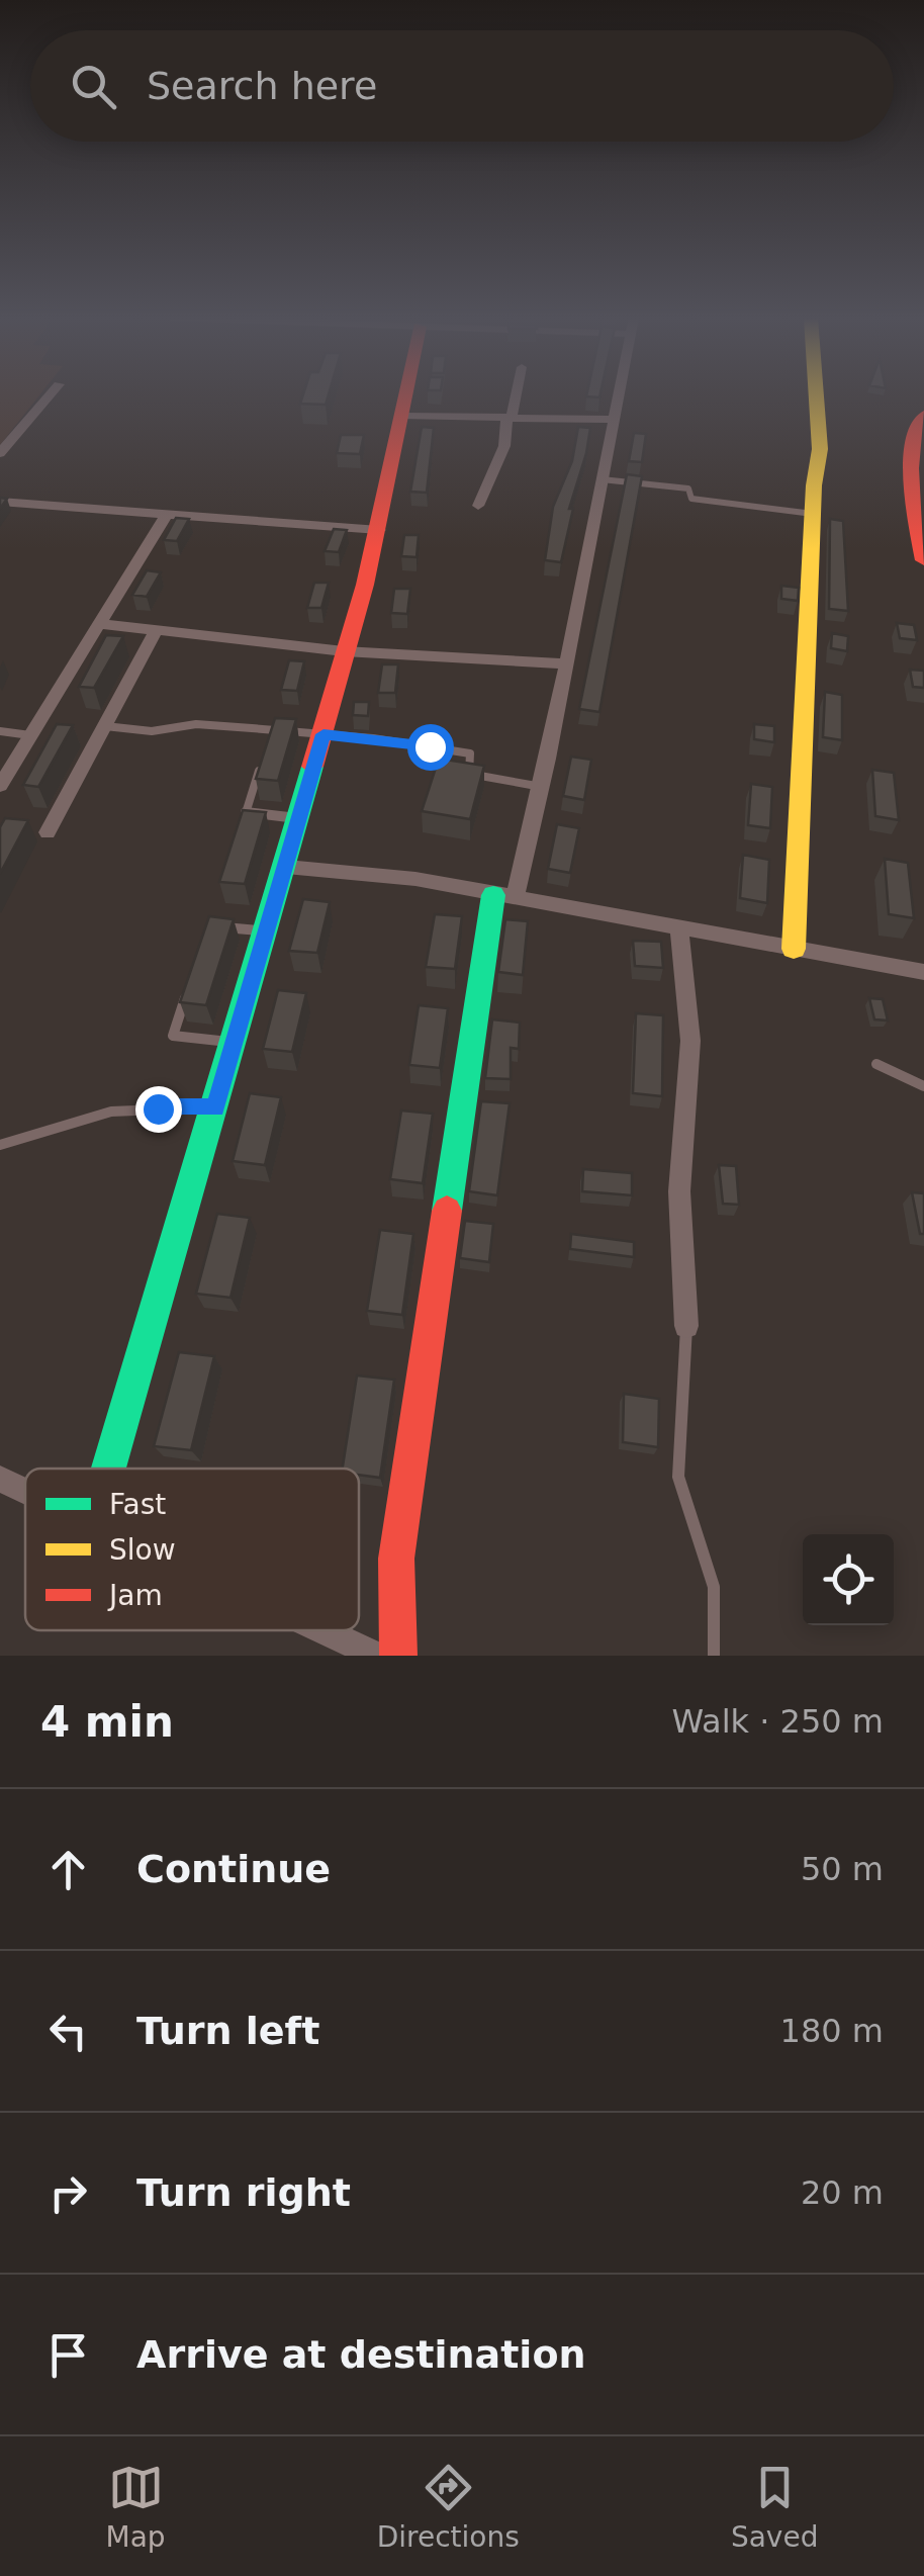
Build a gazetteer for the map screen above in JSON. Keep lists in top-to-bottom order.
{
  "legend": ["Fast", "Slow", "Jam"],
  "page": {
    "search": "Search here",
    "heading": ["4 min", "Walk · 250 m"],
    "list": [
      ["Continue", "50 m"],
      ["Turn left", "180 m"],
      ["Turn right", "20 m"],
      "Arrive at destination"
    ],
    "nav": ["Map", "Directions", "Saved"]
  }
}
